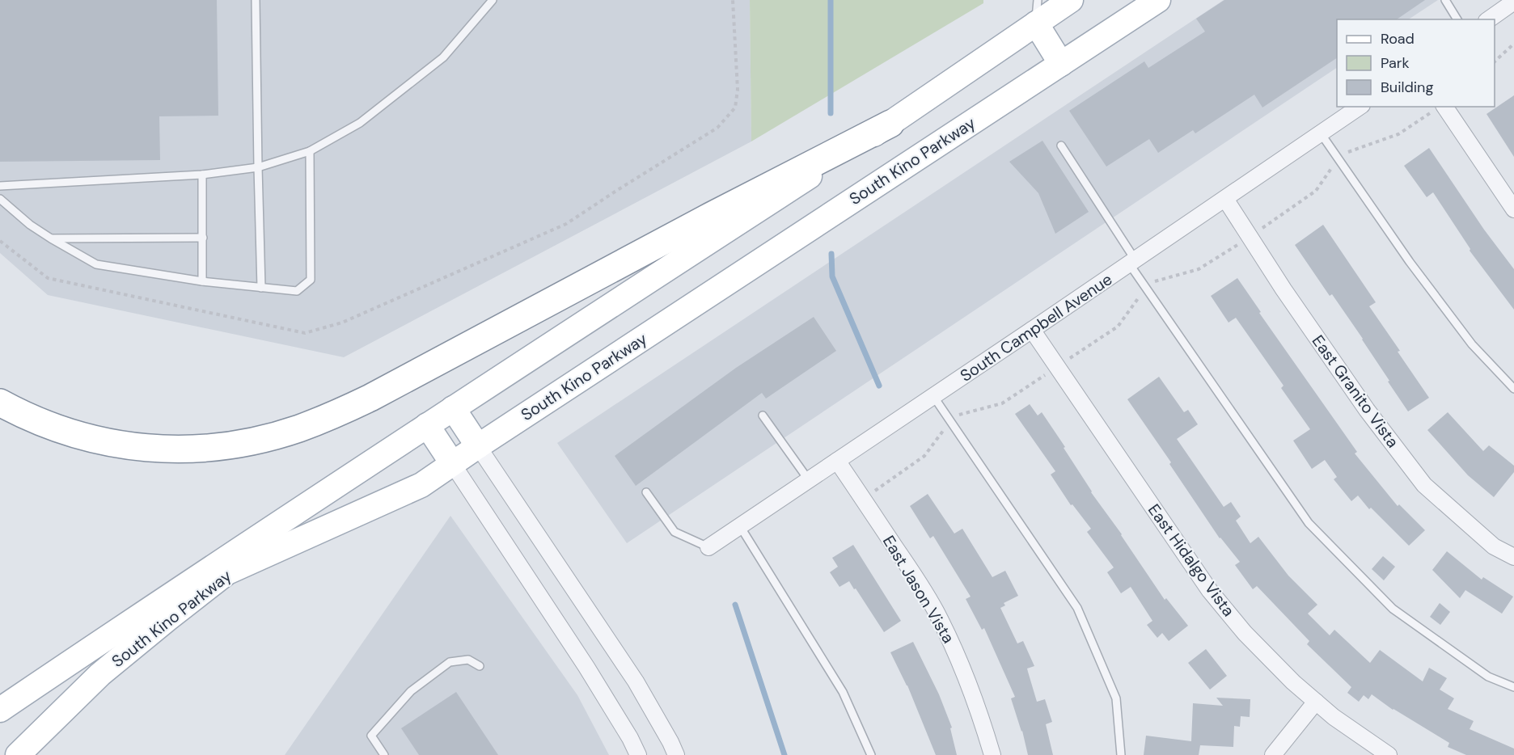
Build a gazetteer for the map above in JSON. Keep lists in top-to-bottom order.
{
  "streets": {
    "main road": ["South Kino Parkway"],
    "street": [
      "South Campbell Avenue",
      "East Granito Vista",
      "East Hidalgo Vista",
      "East Jason Vista"
    ]
  },
  "crossings": [
    ["South Campbell Avenue", "East Granito Vista"],
    ["South Campbell Avenue", "East Hidalgo Vista"],
    ["South Campbell Avenue", "East Jason Vista"]
  ],
  "legend": ["Road", "Park", "Building"]
}
